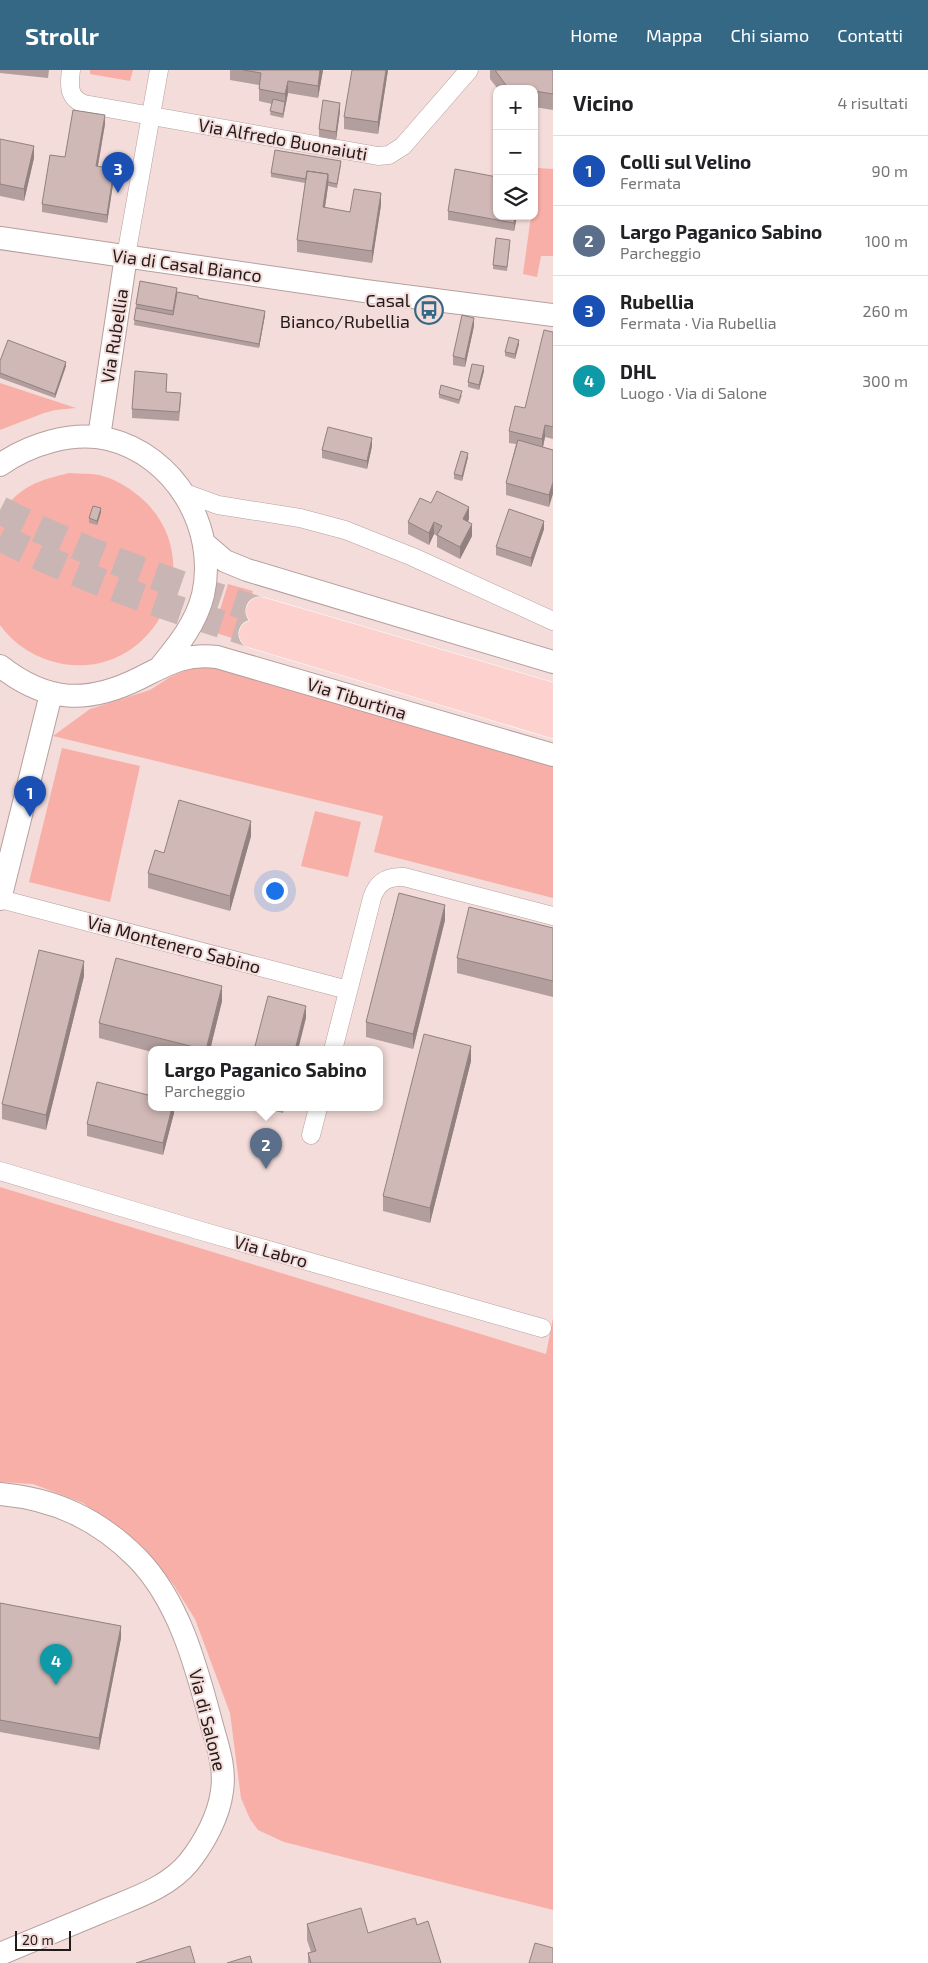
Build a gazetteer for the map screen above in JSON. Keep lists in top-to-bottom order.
{
  "streets": {
    "main road": ["Via Tiburtina"],
    "street": [
      "Via Alfredo Buonaiuti",
      "Via di Casal Bianco",
      "Via Rubellia",
      "Via Montenero Sabino",
      "Via Labro",
      "Via di Salone"
    ]
  },
  "crossings": [
    ["Via Alfredo Buonaiuti", "Via Rubellia"],
    ["Via di Casal Bianco", "Via Rubellia"],
    ["Via Rubellia", "Via Tiburtina"]
  ],
  "places": {
    "bus stop": ["Casal Bianco/Rubellia"]
  },
  "scale_bar": "20 m",
  "page": {
    "header": "Strollr",
    "nav": [
      "Home",
      "Mappa",
      "Chi siamo",
      "Contatti"
    ],
    "heading": ["Vicino", "4 risultati"],
    "map_buttons": ["+", "−"],
    "list": [
      {
        "mark": "1",
        "name": "Colli sul Velino",
        "note": "Fermata",
        "value": "90 m"
      },
      {
        "mark": "2",
        "name": "Largo Paganico Sabino",
        "note": "Parcheggio",
        "value": "100 m"
      },
      {
        "mark": "3",
        "name": "Rubellia",
        "note": "Fermata · Via Rubellia",
        "value": "260 m"
      },
      {
        "mark": "4",
        "name": "DHL",
        "note": "Luogo · Via di Salone",
        "value": "300 m"
      }
    ],
    "pins": [
      "3",
      "1",
      "2",
      "4"
    ],
    "popup": ["Largo Paganico Sabino", "Parcheggio"],
    "scale": "20 m"
  }
}
